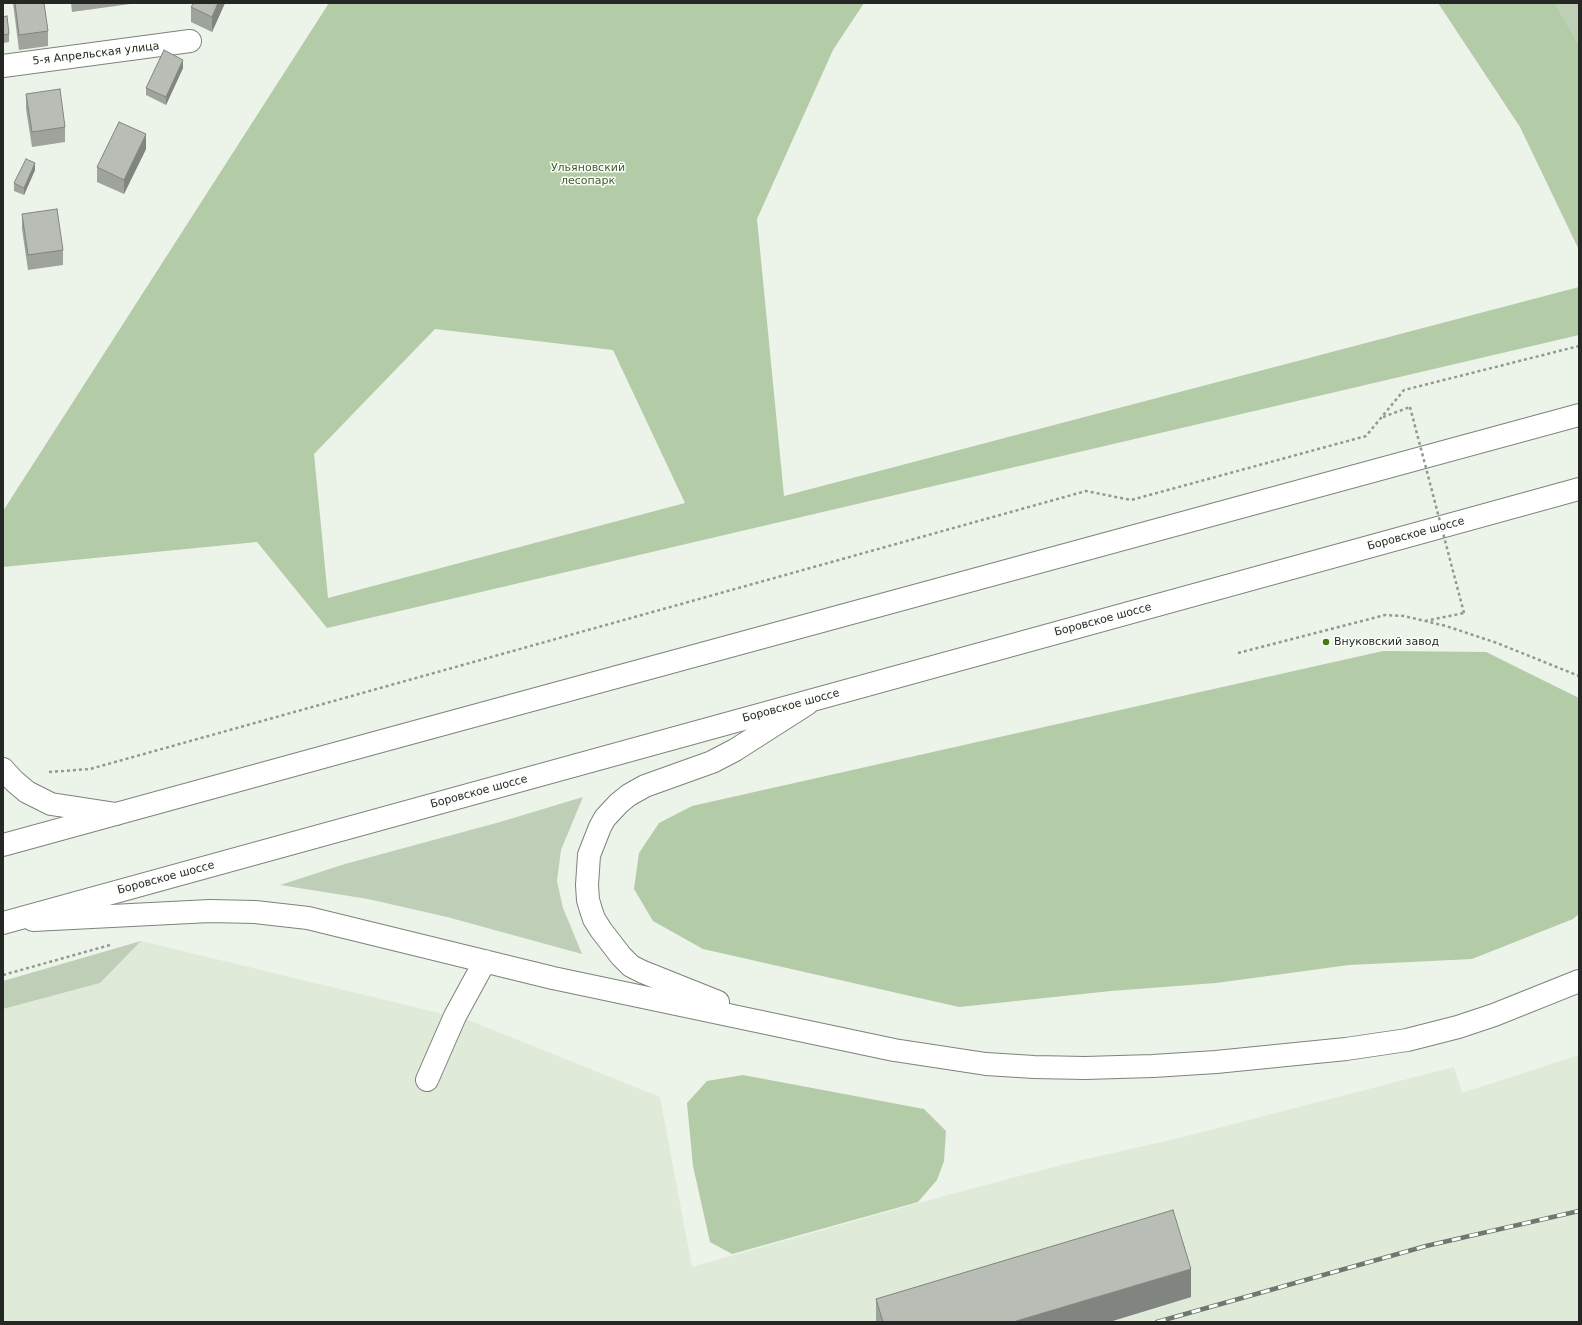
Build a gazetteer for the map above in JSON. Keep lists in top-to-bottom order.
{
  "streets": {
    "main road": ["5-я Апрельская улица", "Боровское шоссе"]
  },
  "parks": ["Ульяновский лесопарк"],
  "places": ["Внуковский завод"]
}
